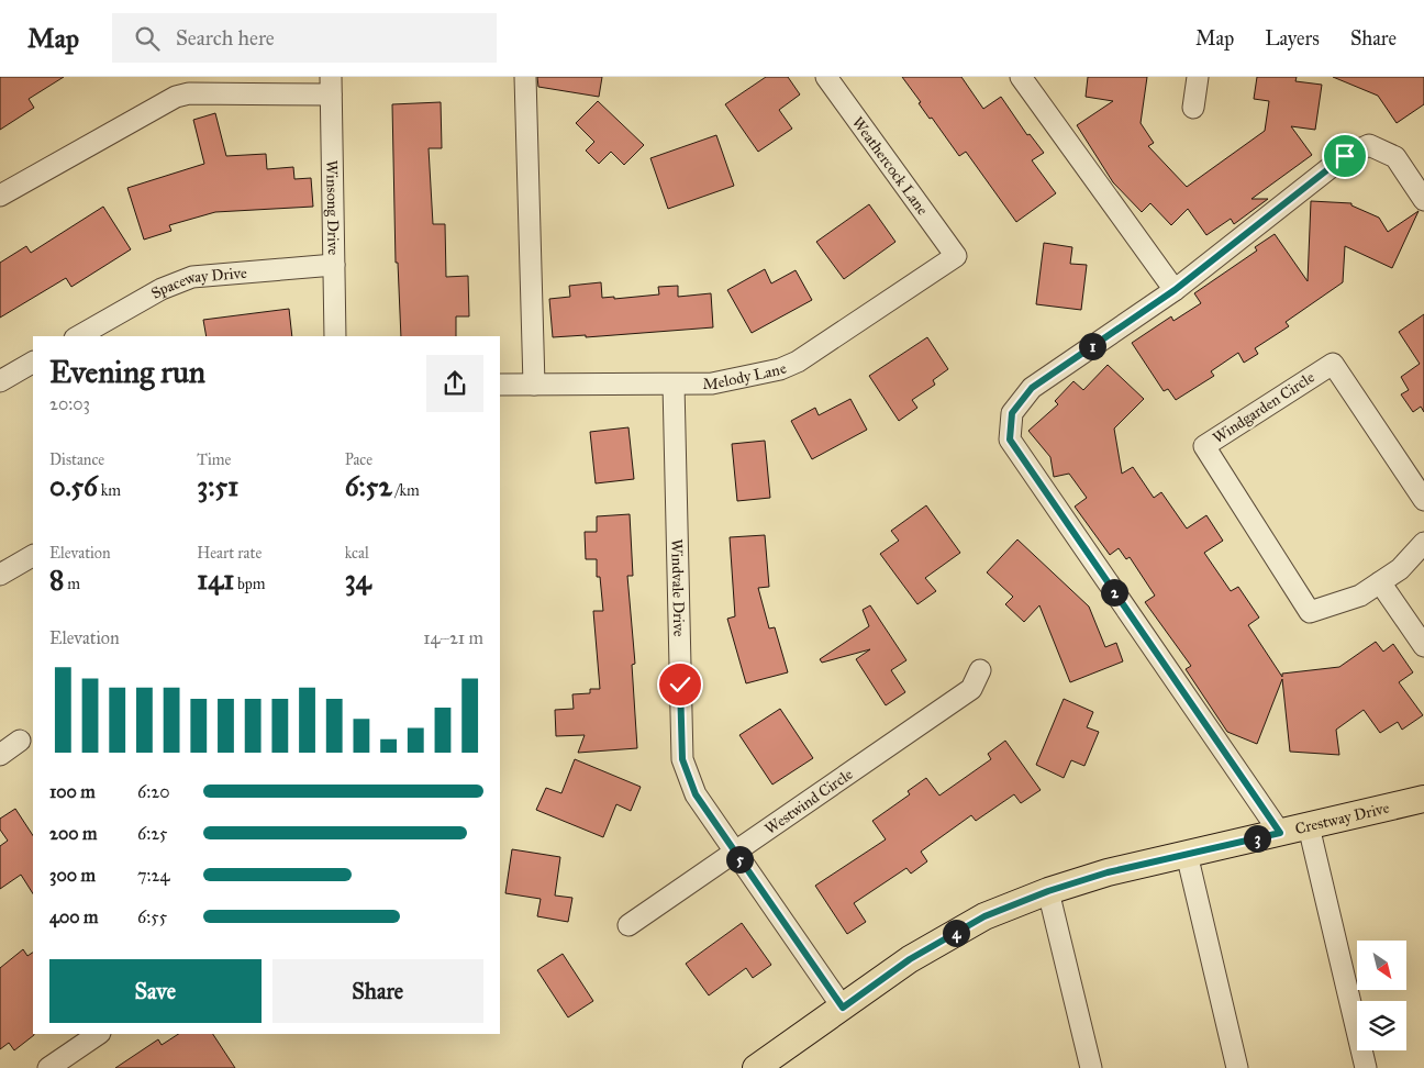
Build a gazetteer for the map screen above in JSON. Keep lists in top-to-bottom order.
{
  "streets": {
    "main road": ["Crestway Drive"],
    "street": [
      "Weathercock Lane",
      "Winsong Drive",
      "Spaceway Drive",
      "Melody Lane",
      "Windgarden Circle",
      "Windvale Drive",
      "Westwind Circle"
    ]
  },
  "crossings": [
    ["Weathercock Lane", "Melody Lane"],
    ["Winsong Drive", "Spaceway Drive"],
    ["Melody Lane", "Windvale Drive"],
    ["Windvale Drive", "Westwind Circle"],
    ["Windvale Drive", "Crestway Drive"]
  ],
  "north": "bottom right",
  "page": {
    "header": "Map",
    "search": "Search here",
    "nav": ["Map", "Layers", "Share"],
    "pins": [
      "1",
      "2",
      "3",
      "5",
      "4"
    ],
    "heading": ["Evening run", "20:03"],
    "stats": [
      ["Distance", "0.56 km"],
      ["Time", "3:51"],
      ["Pace", "6:52 /km"],
      ["Elevation", "8 m"],
      ["Heart rate", "141 bpm"],
      ["kcal", "34"]
    ],
    "chart": ["Elevation", "14–21 m"],
    "list": [
      {
        "name": "100 m",
        "note": "6:20"
      },
      {
        "name": "200 m",
        "note": "6:25"
      },
      {
        "name": "300 m",
        "note": "7:24"
      },
      {
        "name": "400 m",
        "note": "6:55"
      }
    ],
    "buttons": ["Save", "Share"]
  }
}
